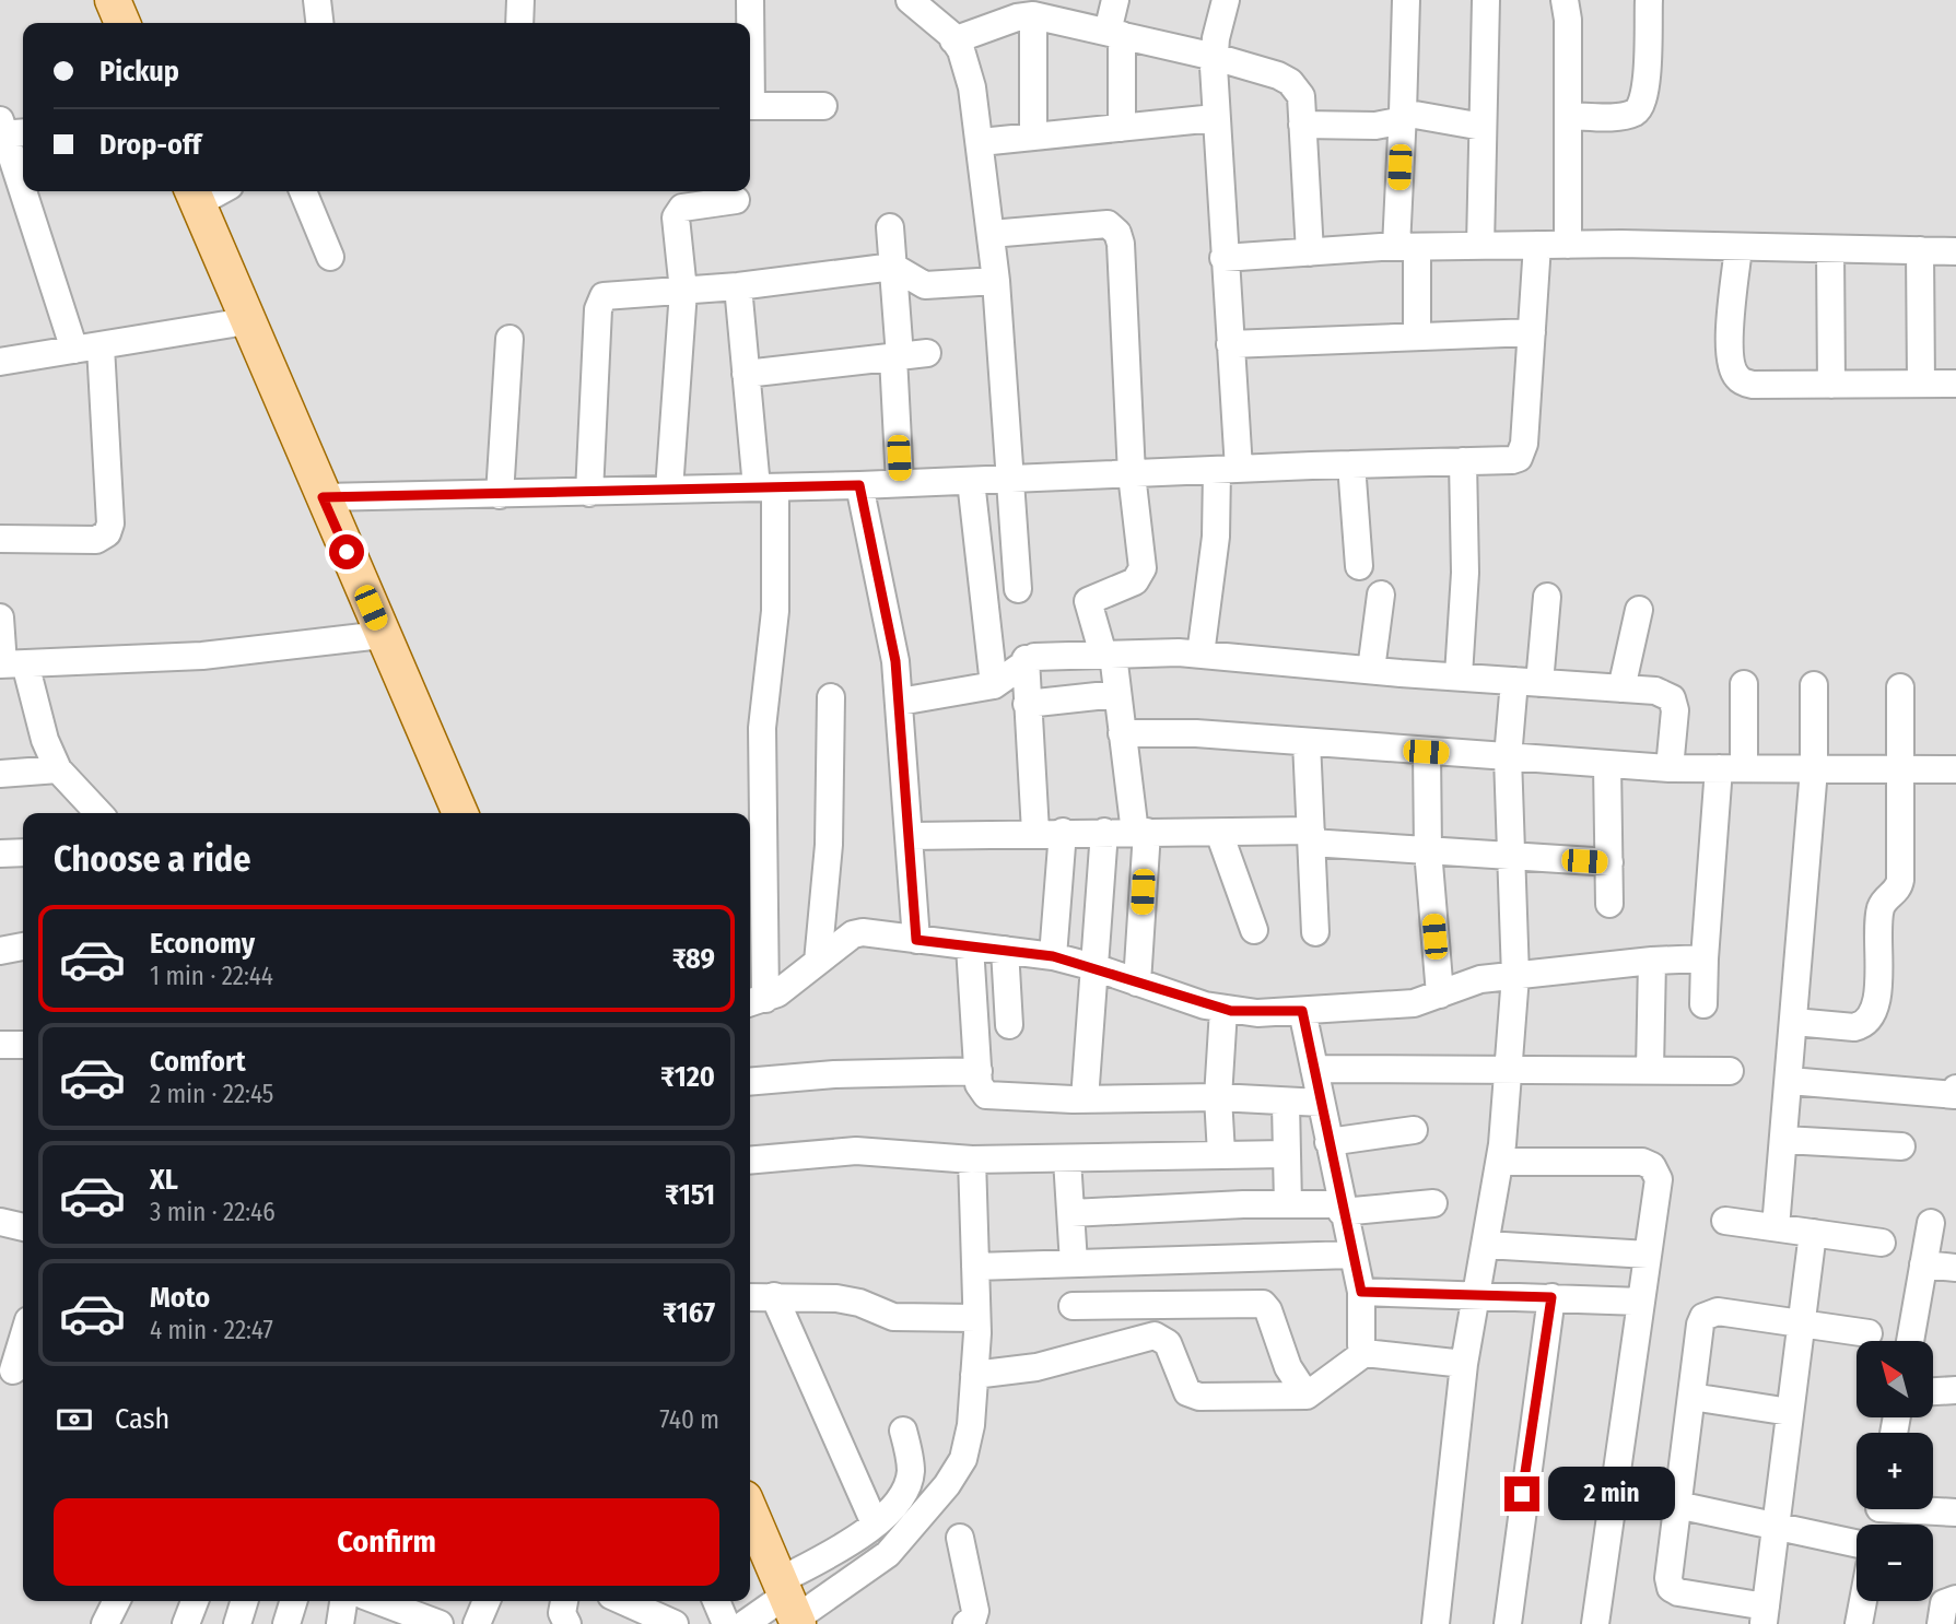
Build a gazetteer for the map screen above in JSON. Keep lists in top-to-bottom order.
{
  "north": "top left",
  "page": {
    "banner": ["Pickup", "Drop-off"],
    "heading": "Choose a ride",
    "list": [
      {
        "name": "Economy",
        "note": "1 min · 22:44",
        "value": "₹89"
      },
      {
        "name": "Comfort",
        "note": "2 min · 22:45",
        "value": "₹120"
      },
      {
        "name": "XL",
        "note": "3 min · 22:46",
        "value": "₹151"
      },
      {
        "name": "Moto",
        "note": "4 min · 22:47",
        "value": "₹167"
      }
    ],
    "map_buttons": ["+", "−"],
    "pay": ["Cash", "740 m"],
    "bubble": "2 min",
    "buttons": "Confirm"
  }
}
